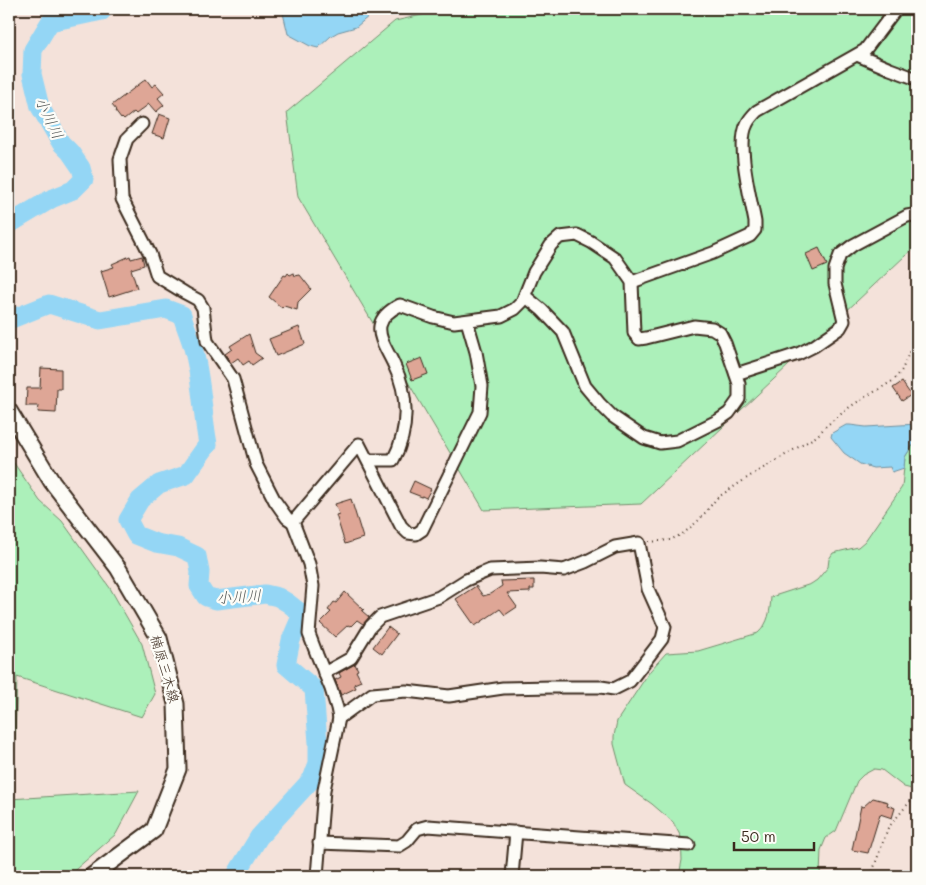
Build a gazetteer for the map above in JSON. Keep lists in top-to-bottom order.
{
  "streets": {
    "main road": ["楠原三木線"]
  },
  "water": ["小川川"],
  "scale_bar": "50 m"
}
